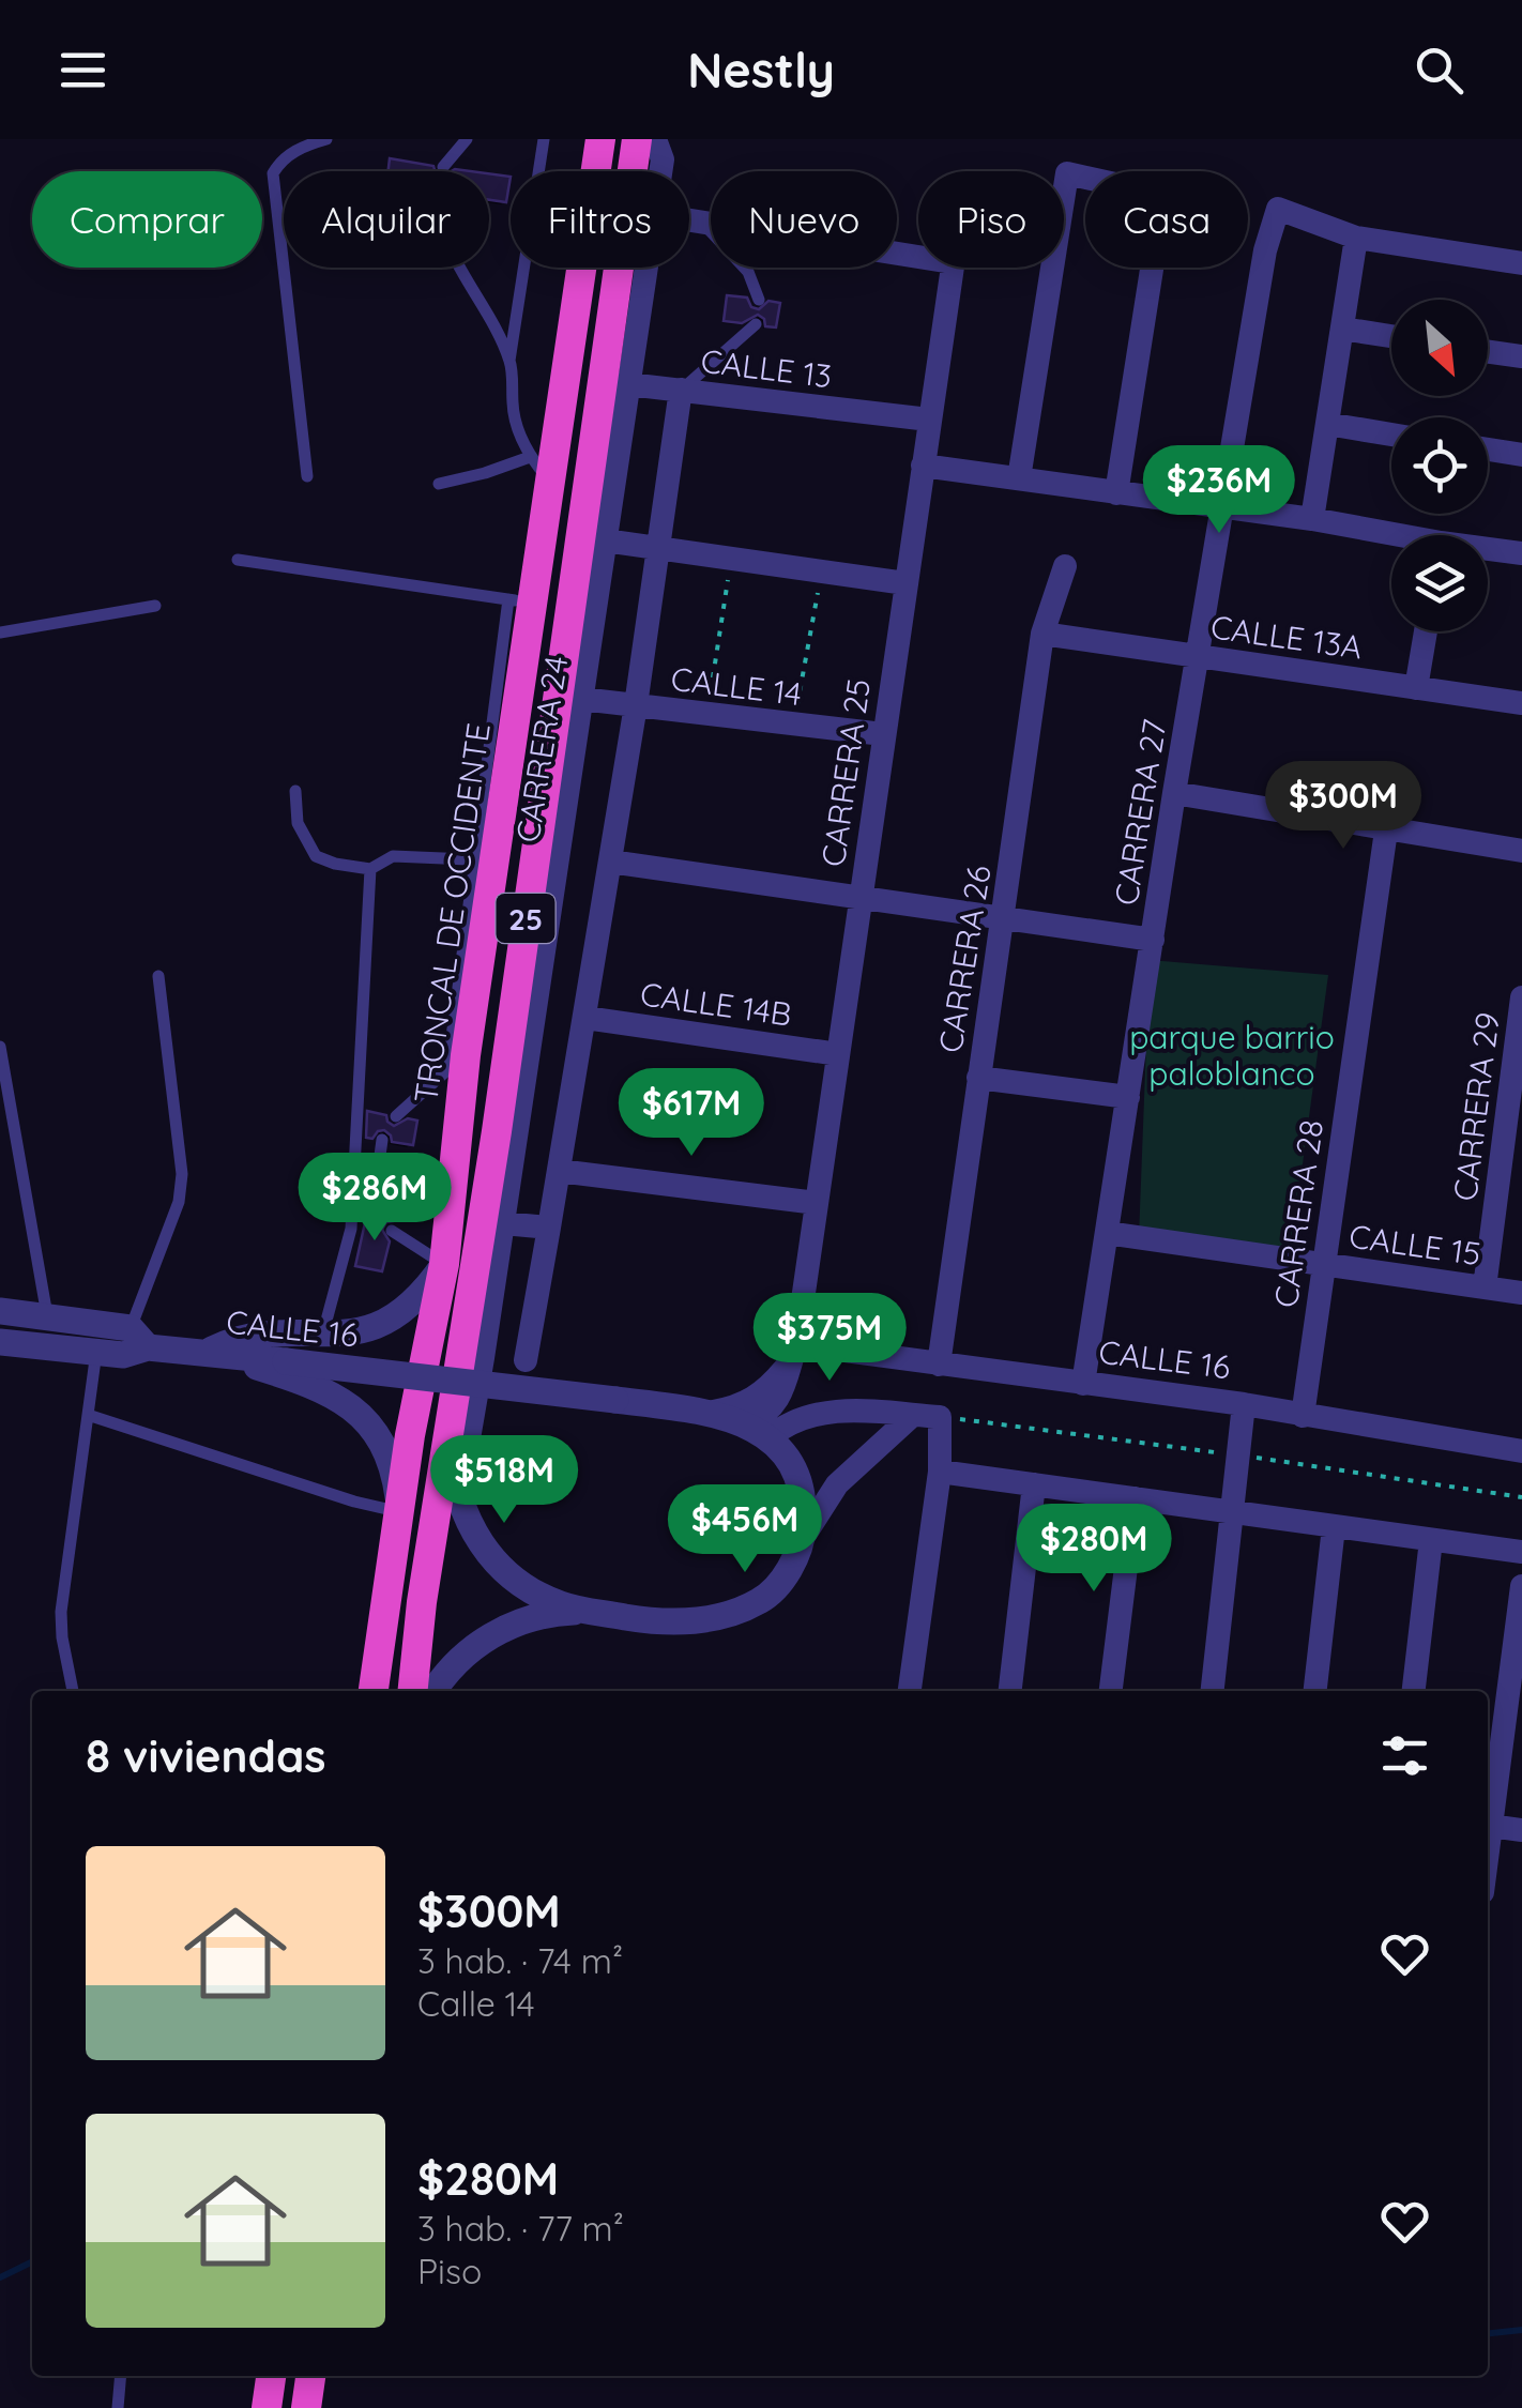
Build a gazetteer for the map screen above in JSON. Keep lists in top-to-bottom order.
{
  "streets": {
    "highway": ["TRONCAL DE OCCIDENTE", "25"],
    "street": [
      "CALLE 13",
      "CALLE 13A",
      "CALLE 14",
      "CARRERA 24",
      "CARRERA 25",
      "CARRERA 27",
      "CARRERA 26",
      "CALLE 14B",
      "CARRERA 29",
      "CARRERA 28",
      "CALLE 15",
      "CALLE 16"
    ]
  },
  "crossings": [
    ["CALLE 13", "CARRERA 24"],
    ["CALLE 13", "CARRERA 25"],
    ["CALLE 13", "25"],
    ["CALLE 13A", "CARRERA 27"],
    ["CALLE 13A", "CARRERA 26"],
    ["CALLE 14", "CARRERA 24"],
    ["CALLE 14", "CARRERA 25"],
    ["CARRERA 25", "CALLE 14B"],
    ["CARRERA 25", "CALLE 16"],
    ["CARRERA 27", "CALLE 15"],
    ["CARRERA 27", "CALLE 16"],
    ["CARRERA 26", "CALLE 16"],
    ["CARRERA 29", "CALLE 15"],
    ["CARRERA 28", "CALLE 15"],
    ["CARRERA 28", "CALLE 16"]
  ],
  "parks": ["parque barrio paloblanco"],
  "north": "bottom right",
  "page": {
    "header": "Nestly",
    "chip": [
      "Comprar",
      "Alquilar",
      "Filtros",
      "Nuevo",
      "Piso",
      "Casa"
    ],
    "price": [
      "$236M",
      "$300M",
      "$617M",
      "$286M",
      "$375M",
      "$518M",
      "$456M",
      "$280M"
    ],
    "heading": "8 viviendas",
    "list": [
      {
        "name": "$300M",
        "note": "3 hab. · 74 m² · Calle 14"
      },
      {
        "name": "$280M",
        "note": "3 hab. · 77 m² · Piso"
      }
    ]
  }
}
